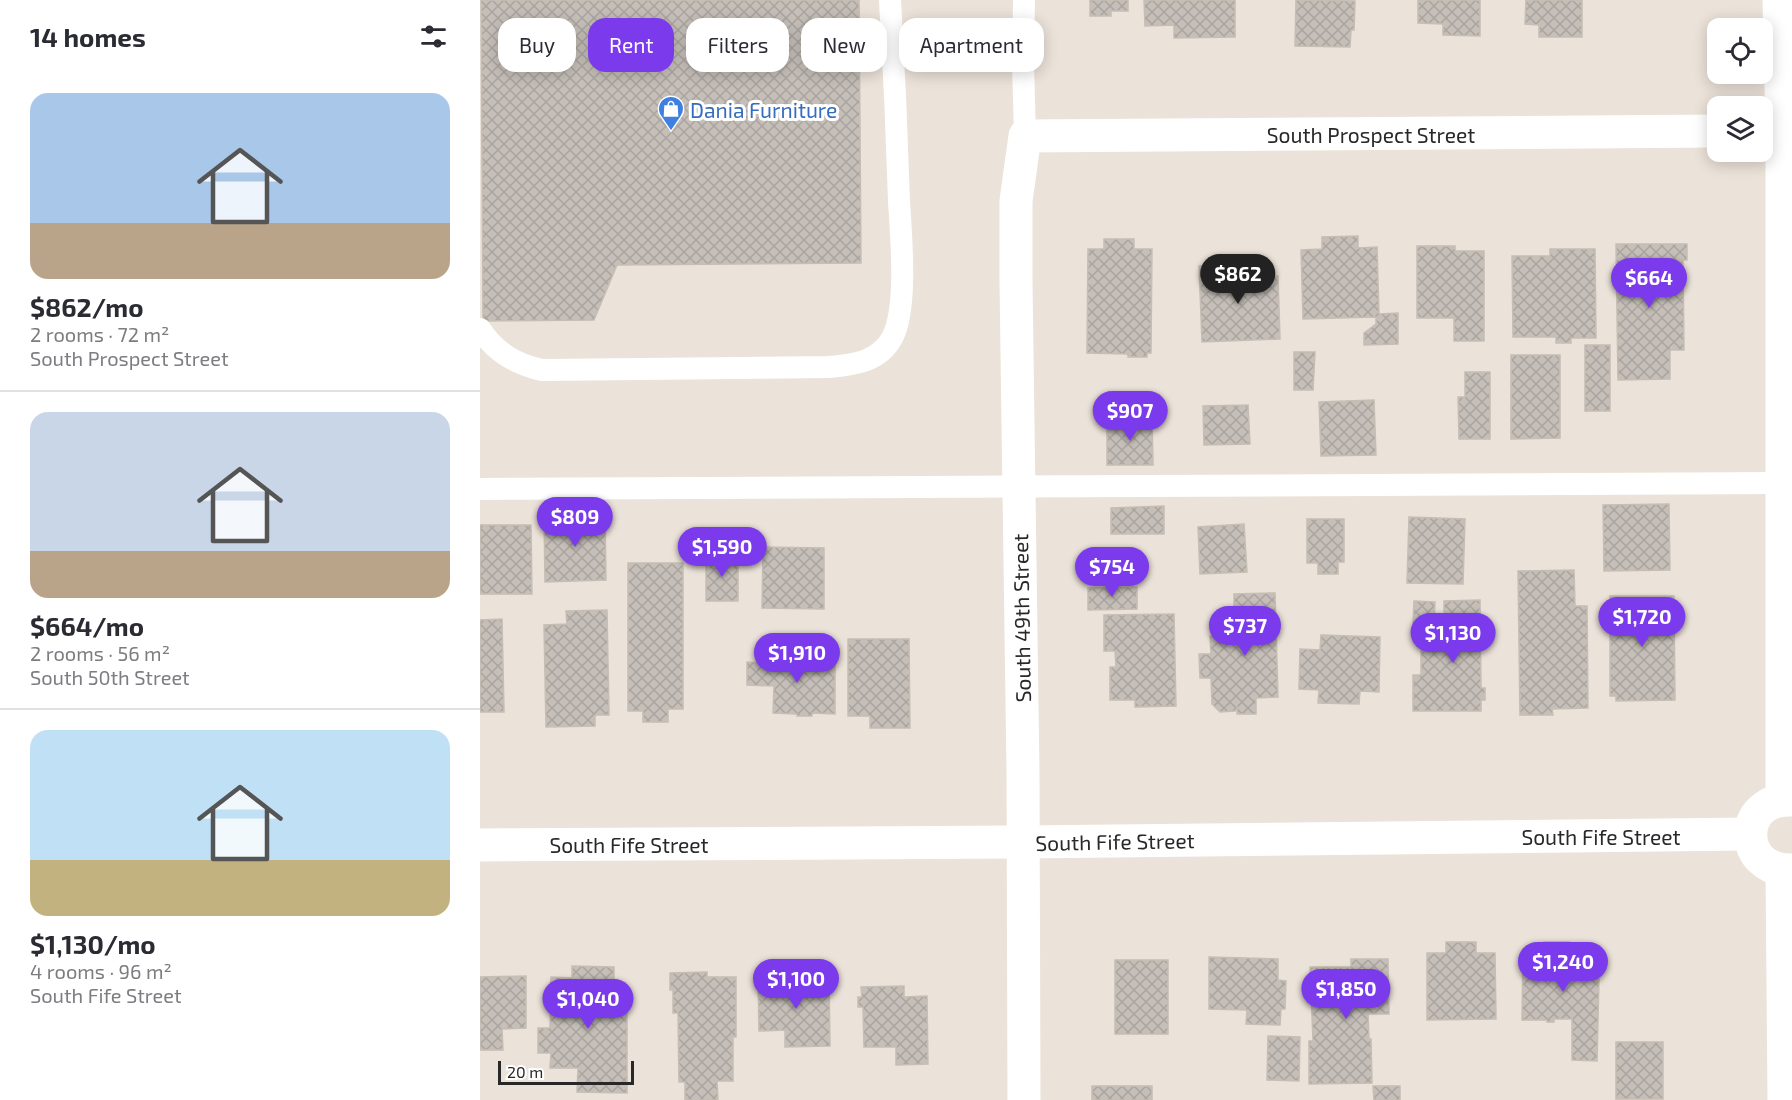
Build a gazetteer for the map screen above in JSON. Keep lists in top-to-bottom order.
{
  "streets": {
    "street": ["South Prospect Street", "South 49th Street", "South Fife Street"]
  },
  "crossings": [
    ["South Prospect Street", "South 49th Street"],
    ["South 49th Street", "South Fife Street"]
  ],
  "places": {
    "shop": ["Dania Furniture"]
  },
  "scale_bar": "20 m",
  "page": {
    "heading": "14 homes",
    "chip": [
      "Buy",
      "Rent",
      "Filters",
      "New",
      "Apartment"
    ],
    "list": [
      {
        "name": "$862/mo",
        "note": "2 rooms · 72 m² · South Prospect Street"
      },
      {
        "name": "$664/mo",
        "note": "2 rooms · 56 m² · South 50th Street"
      },
      {
        "name": "$1,130/mo",
        "note": "4 rooms · 96 m² · South Fife Street"
      }
    ],
    "price": [
      "$862",
      "$664",
      "$907",
      "$809",
      "$1,590",
      "$754",
      "$1,720",
      "$737",
      "$1,130",
      "$1,910",
      "$1,240",
      "$1,100",
      "$1,850",
      "$1,040"
    ],
    "scale": "20 m"
  }
}
